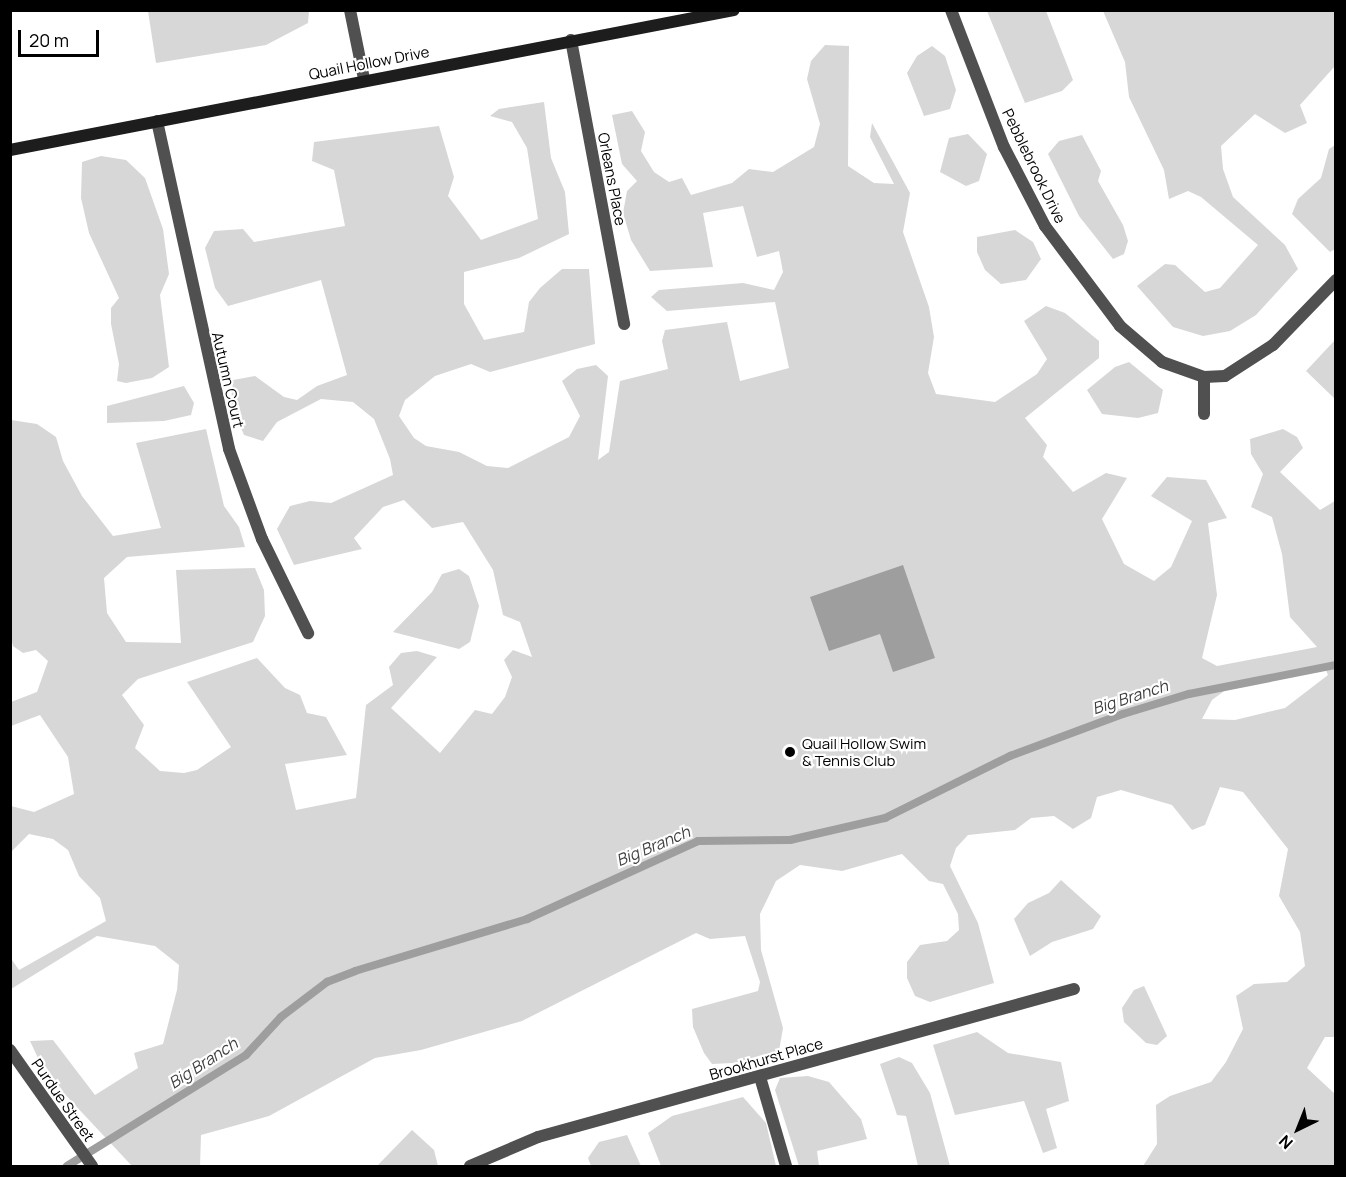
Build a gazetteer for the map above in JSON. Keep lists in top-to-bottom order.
{
  "streets": {
    "street": [
      "Quail Hollow Drive",
      "Pebblebrook Drive",
      "Orleans Place",
      "Autumn Court",
      "Brookhurst Place",
      "Purdue Street"
    ]
  },
  "crossings": [
    ["Quail Hollow Drive", "Orleans Place"],
    ["Quail Hollow Drive", "Autumn Court"]
  ],
  "water": ["Big Branch"],
  "places": ["Quail Hollow Swim & Tennis Club"],
  "scale_bar": "20 m",
  "north": "bottom left"
}
